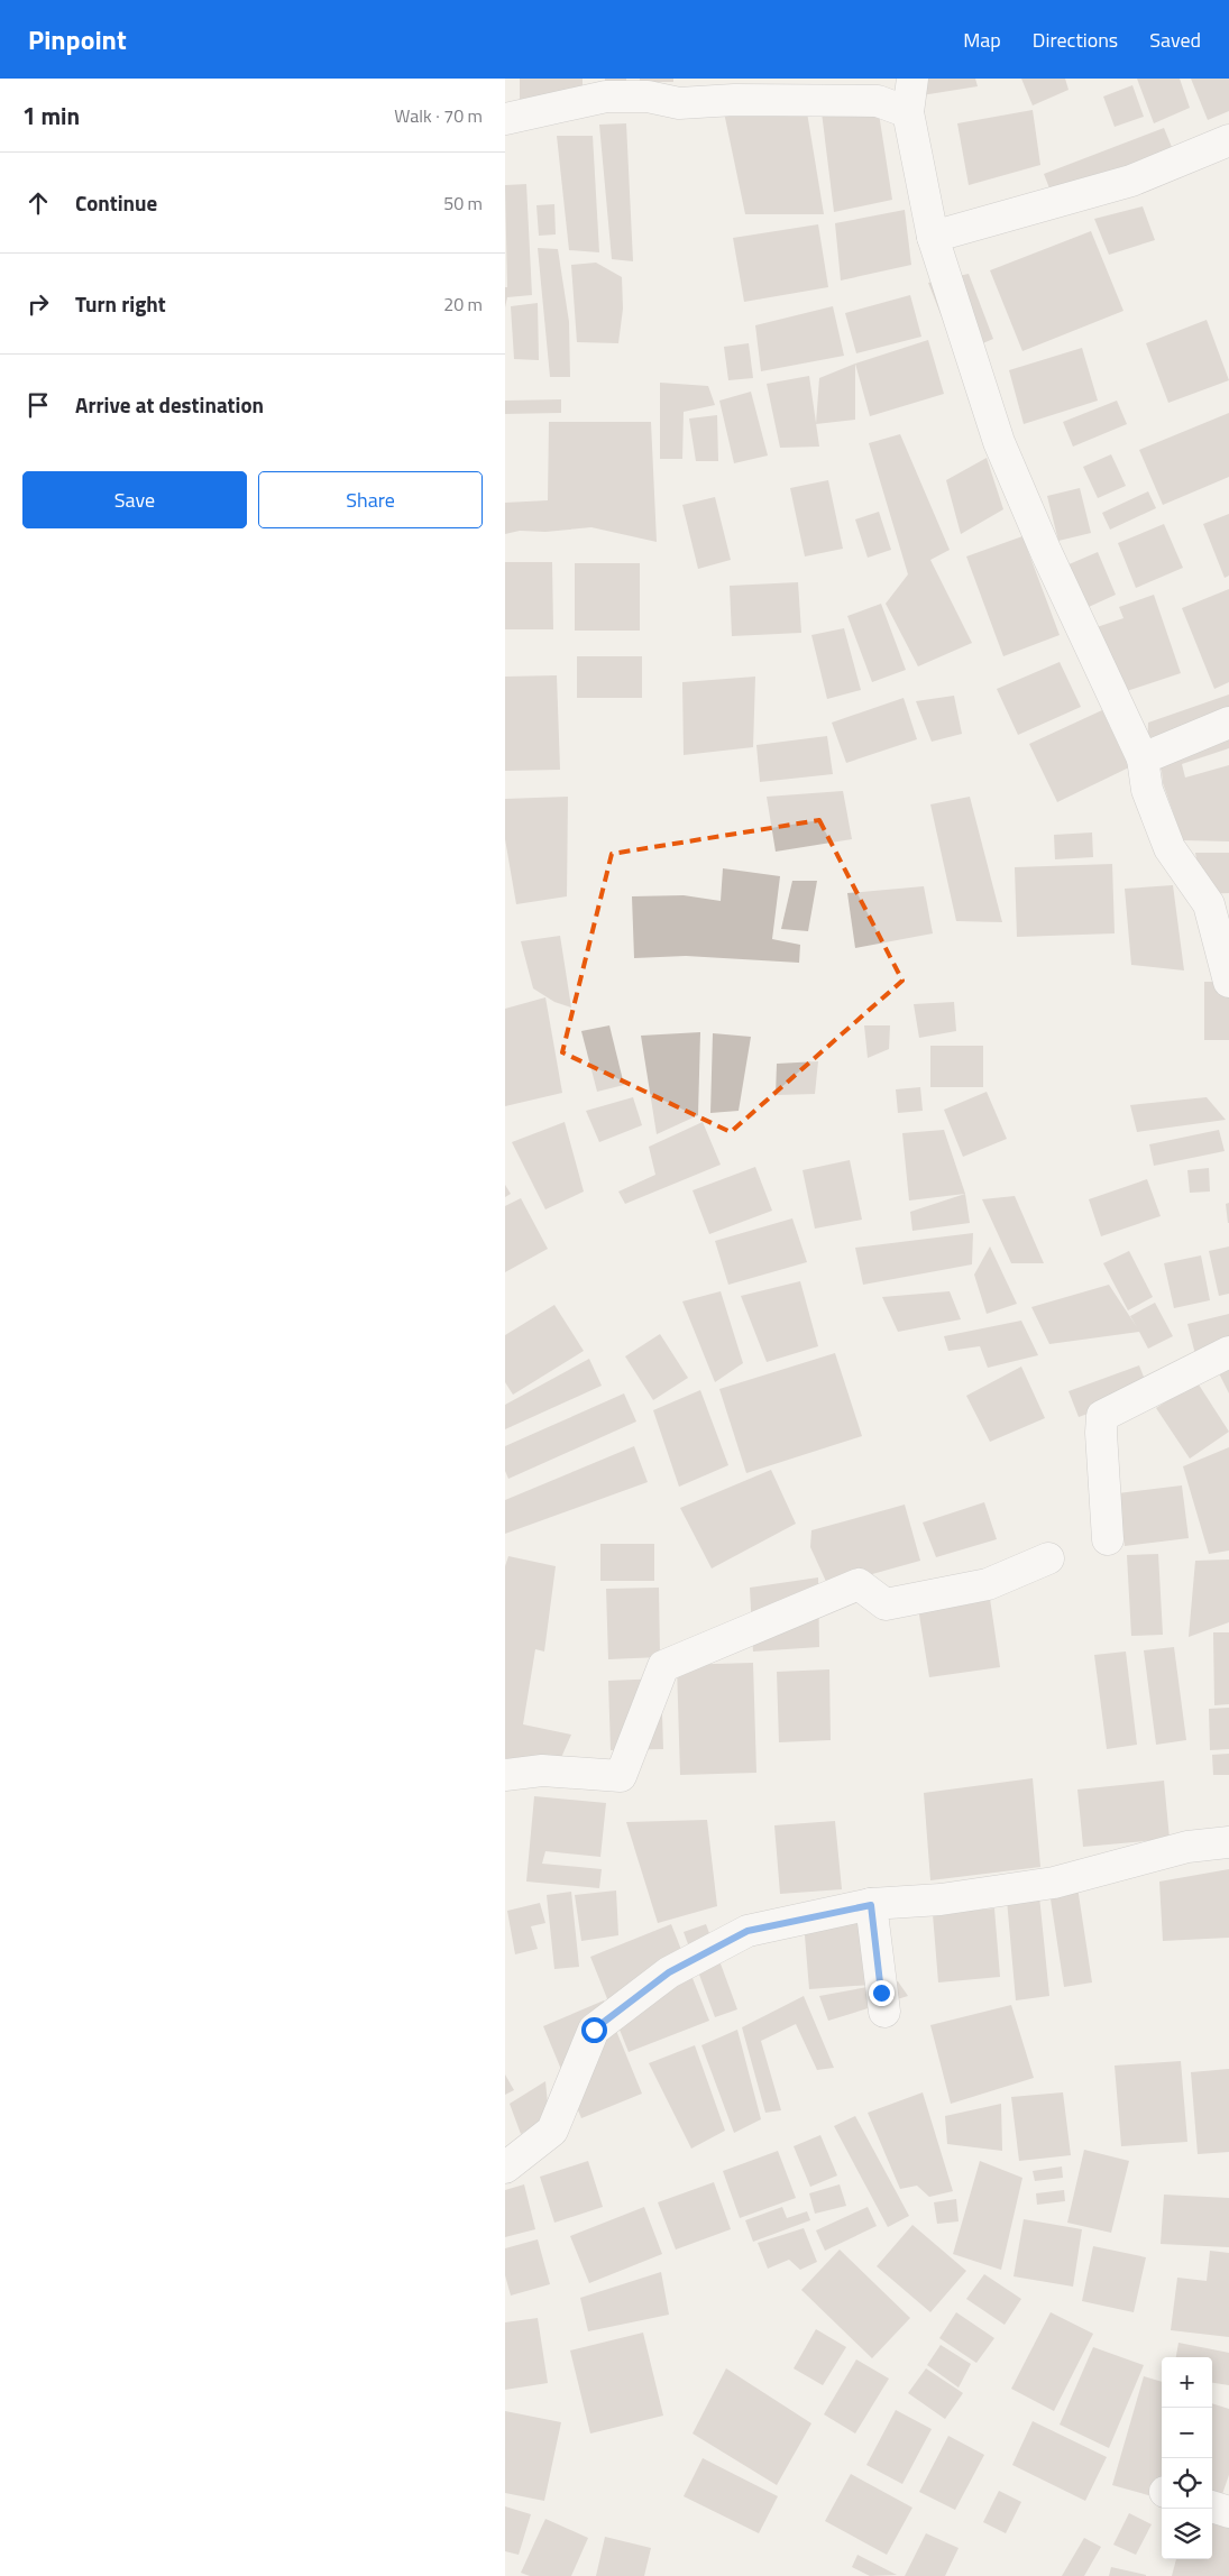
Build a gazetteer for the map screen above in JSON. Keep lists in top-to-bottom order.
{
  "page": {
    "header": "Pinpoint",
    "nav": ["Map", "Directions", "Saved"],
    "heading": ["1 min", "Walk · 70 m"],
    "list": [
      ["Continue", "50 m"],
      ["Turn right", "20 m"],
      "Arrive at destination"
    ],
    "buttons": ["Save", "Share"],
    "map_buttons": ["+", "−"]
  }
}
